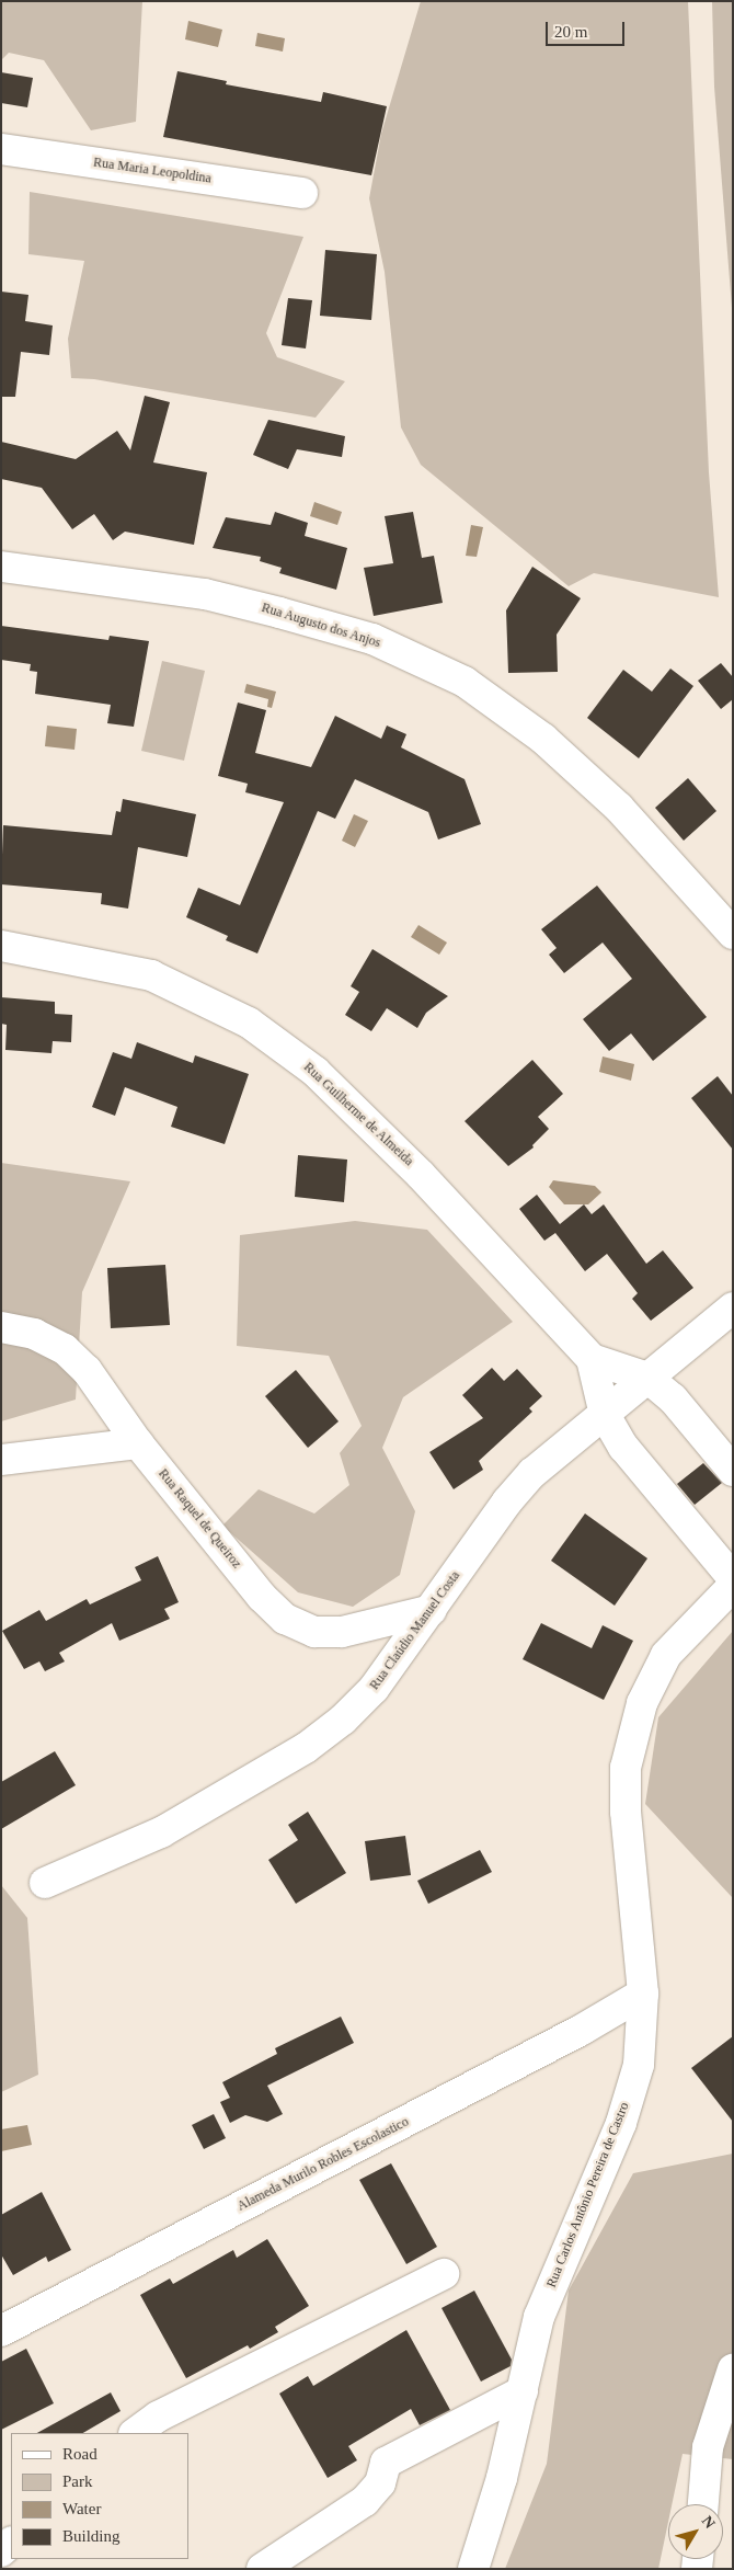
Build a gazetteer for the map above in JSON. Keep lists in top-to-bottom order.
{
  "streets": {
    "street": [
      "Rua Maria Leopoldina",
      "Rua Augusto dos Anjos",
      "Rua Guilherme de Almeida",
      "Rua Raquel de Queiroz",
      "Rua Claúdio Manuel Costa",
      "Alameda Murilo Robles Escolastico",
      "Rua Carlos Antônio Pereira de Castro"
    ]
  },
  "crossings": [
    ["Rua Guilherme de Almeida", "Rua Claúdio Manuel Costa"],
    ["Rua Raquel de Queiroz", "Rua Claúdio Manuel Costa"],
    ["Alameda Murilo Robles Escolastico", "Rua Carlos Antônio Pereira de Castro"]
  ],
  "legend": [
    "Road",
    "Park",
    "Water",
    "Building"
  ],
  "scale_bar": "20 m",
  "north": "top right"
}
